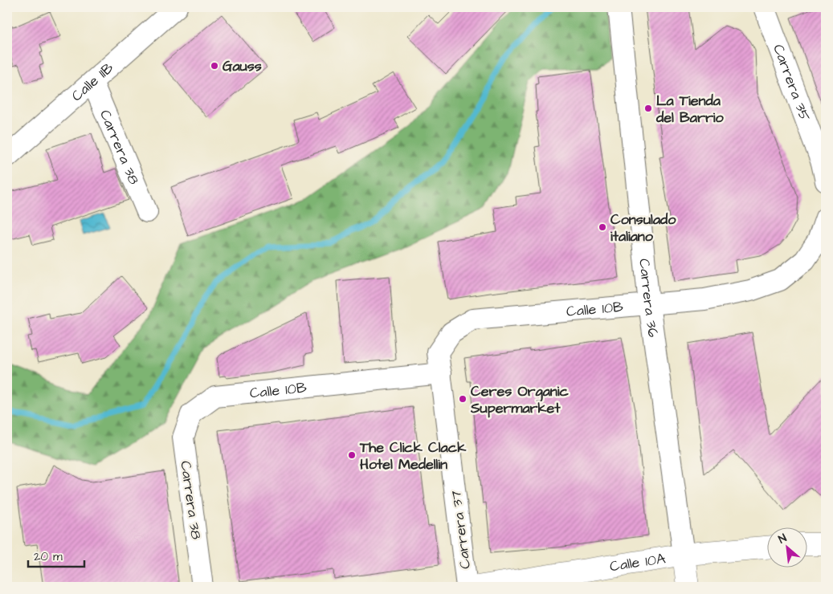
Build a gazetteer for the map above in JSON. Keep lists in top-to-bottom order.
{
  "streets": {
    "main road": ["Carrera 36", "Calle 10A"],
    "street": [
      "Calle 11B",
      "Carrera 35",
      "Carrera 38",
      "Calle 10B",
      "Carrera 37"
    ]
  },
  "crossings": [
    ["Calle 11B", "Carrera 38"],
    ["Carrera 38", "Calle 10B"],
    ["Carrera 36", "Calle 10B"],
    ["Carrera 36", "Calle 10A"],
    ["Calle 10B", "Carrera 37"]
  ],
  "places": [
    "Gauss",
    "La Tienda del Barrio",
    "Consulado italiano",
    "Ceres Organic Supermarket",
    "The Click Clack Hotel Medellin"
  ],
  "scale_bar": "20 m",
  "north": "top left"
}
